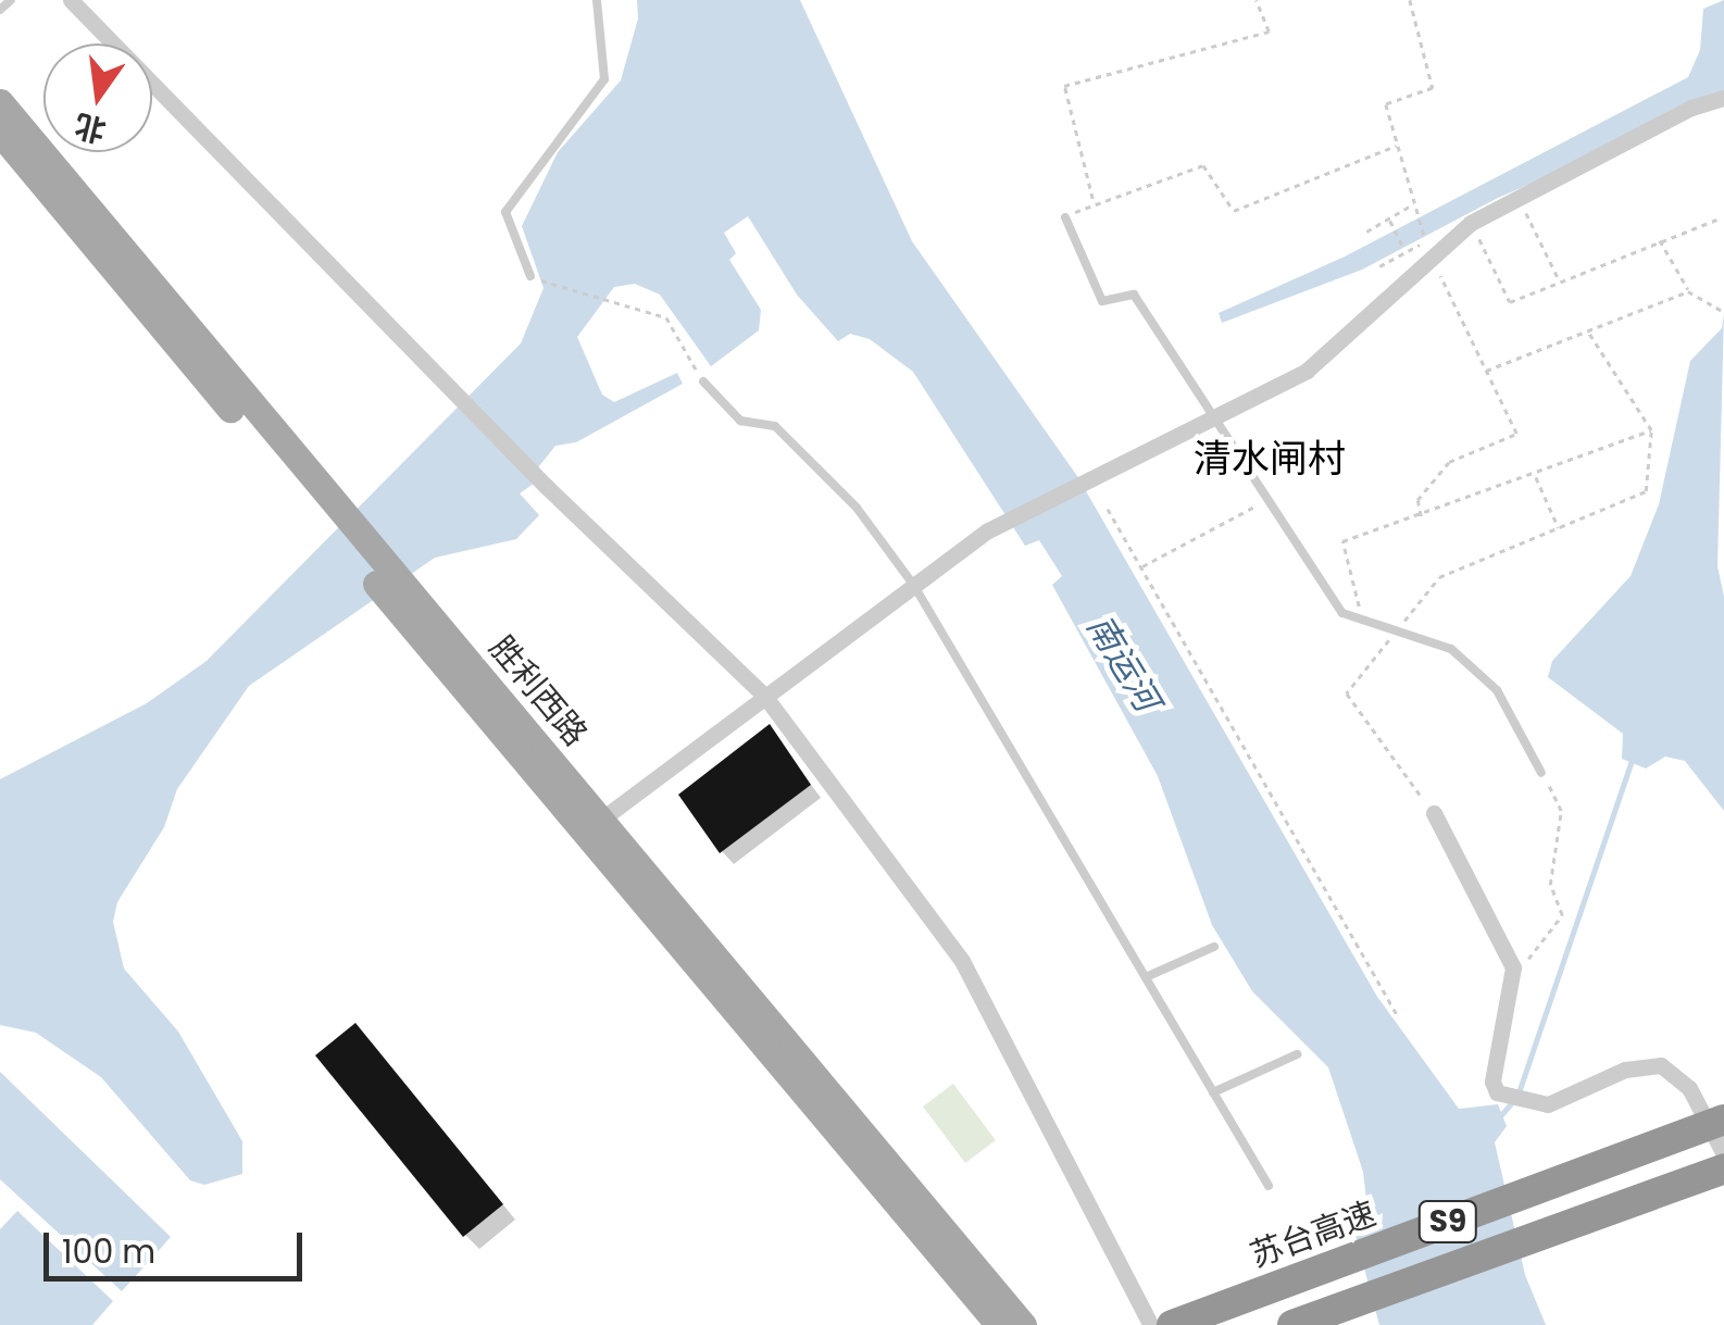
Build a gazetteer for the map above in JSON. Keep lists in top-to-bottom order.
{
  "streets": {
    "highway": ["S9", "苏台高速"],
    "main road": ["胜利西路"]
  },
  "districts": ["清水闸村"],
  "water": ["南运河"],
  "scale_bar": "100 m",
  "north": "bottom"
}
